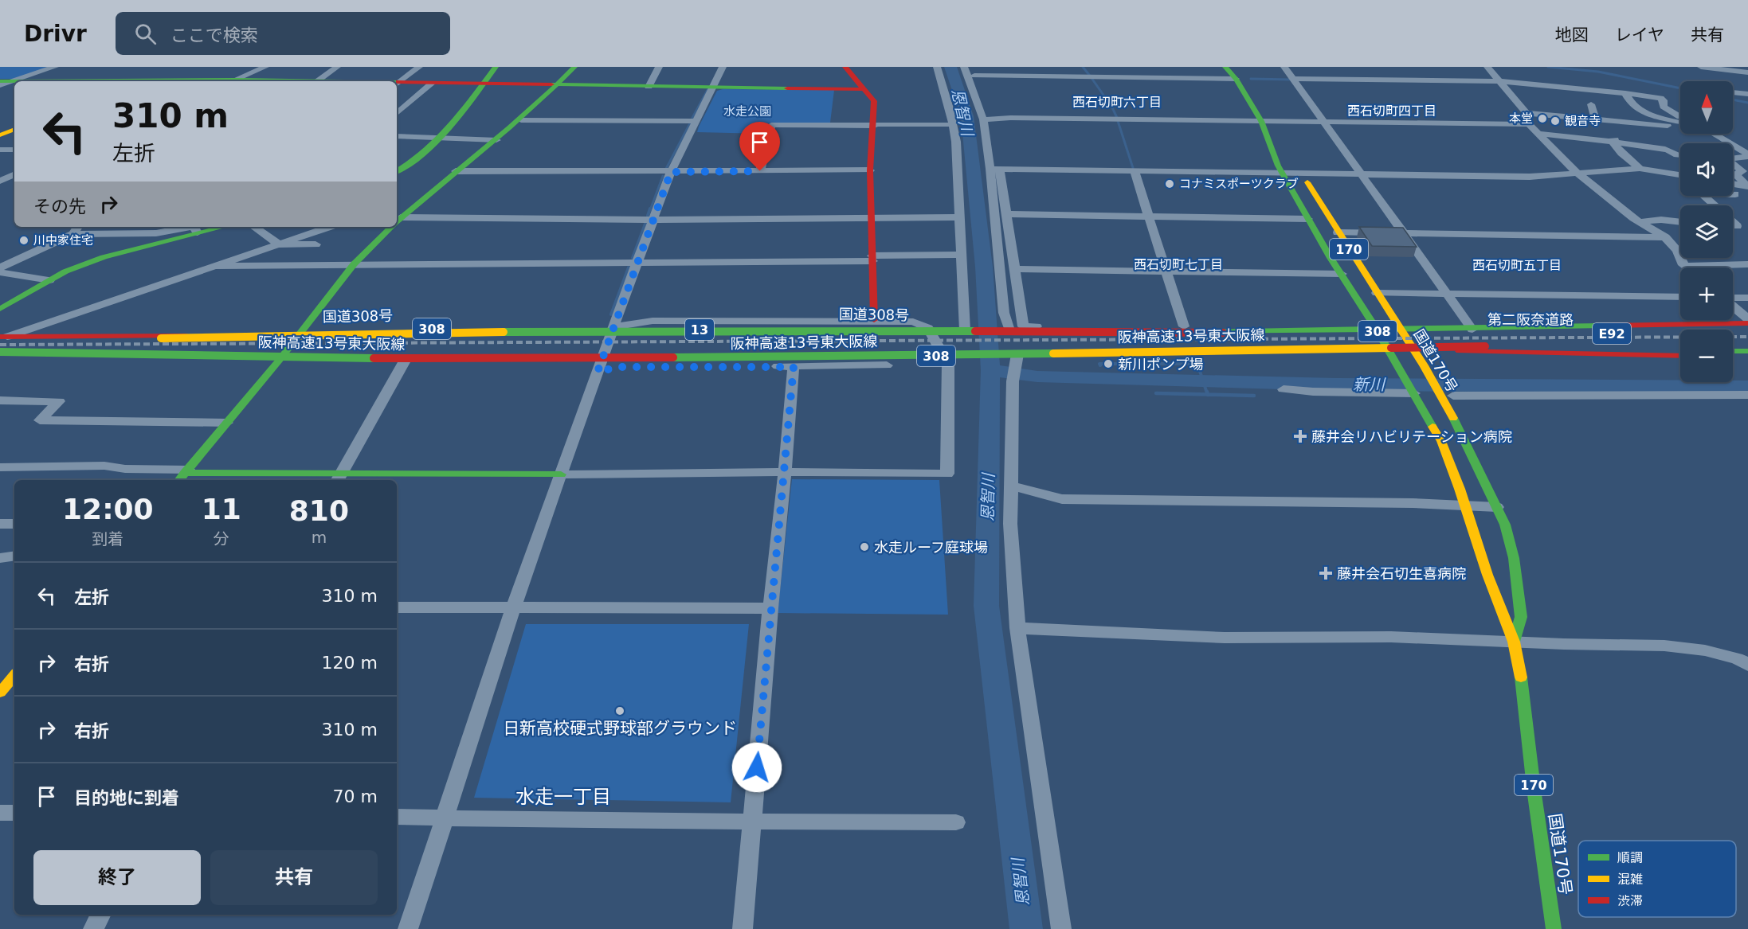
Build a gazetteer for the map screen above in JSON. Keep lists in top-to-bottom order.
{
  "streets": {
    "main road": [
      "170",
      "国道308号",
      "第二阪奈道路",
      "308",
      "13",
      "E92",
      "阪神高速13号東大阪線",
      "国道170号"
    ]
  },
  "crossings": [
    ["170", "国道170号"],
    ["国道308号", "第二阪奈道路"],
    ["国道308号", "阪神高速13号東大阪線"],
    ["国道308号", "国道170号"],
    ["第二阪奈道路", "308"],
    ["第二阪奈道路", "阪神高速13号東大阪線"],
    ["第二阪奈道路", "国道170号"],
    ["308", "阪神高速13号東大阪線"],
    ["308", "国道170号"],
    ["阪神高速13号東大阪線", "国道170号"]
  ],
  "districts": [
    "西石切町六丁目",
    "西石切町四丁目",
    "西石切町七丁目",
    "西石切町五丁目",
    "水走一丁目"
  ],
  "water": ["恩智川", "新川"],
  "parks": ["水走公園"],
  "places": {
    "other": [
      "本堂",
      "観音寺",
      "コナミスポーツクラブ",
      "川中家住宅",
      "新川ポンプ場",
      "水走ルーフ庭球場",
      "日新高校硬式野球部グラウンド"
    ],
    "health": ["藤井会リハビリテーション病院", "藤井会石切生喜病院"]
  },
  "legend": ["順調", "混雑", "渋滞"],
  "north": "top",
  "page": {
    "header": "Drivr",
    "search": "ここで検索",
    "nav": ["地図", "レイヤ", "共有"],
    "map_buttons": ["+", "−"],
    "turn": ["310 m", "左折"],
    "then": "その先",
    "eta": [
      "12:00",
      "到着",
      "11",
      "分",
      "810",
      "m"
    ],
    "list": [
      {
        "name": "左折",
        "value": "310 m"
      },
      {
        "name": "右折",
        "value": "120 m"
      },
      {
        "name": "右折",
        "value": "310 m"
      },
      {
        "name": "目的地に到着",
        "value": "70 m"
      }
    ],
    "buttons": ["終了", "共有"]
  }
}
